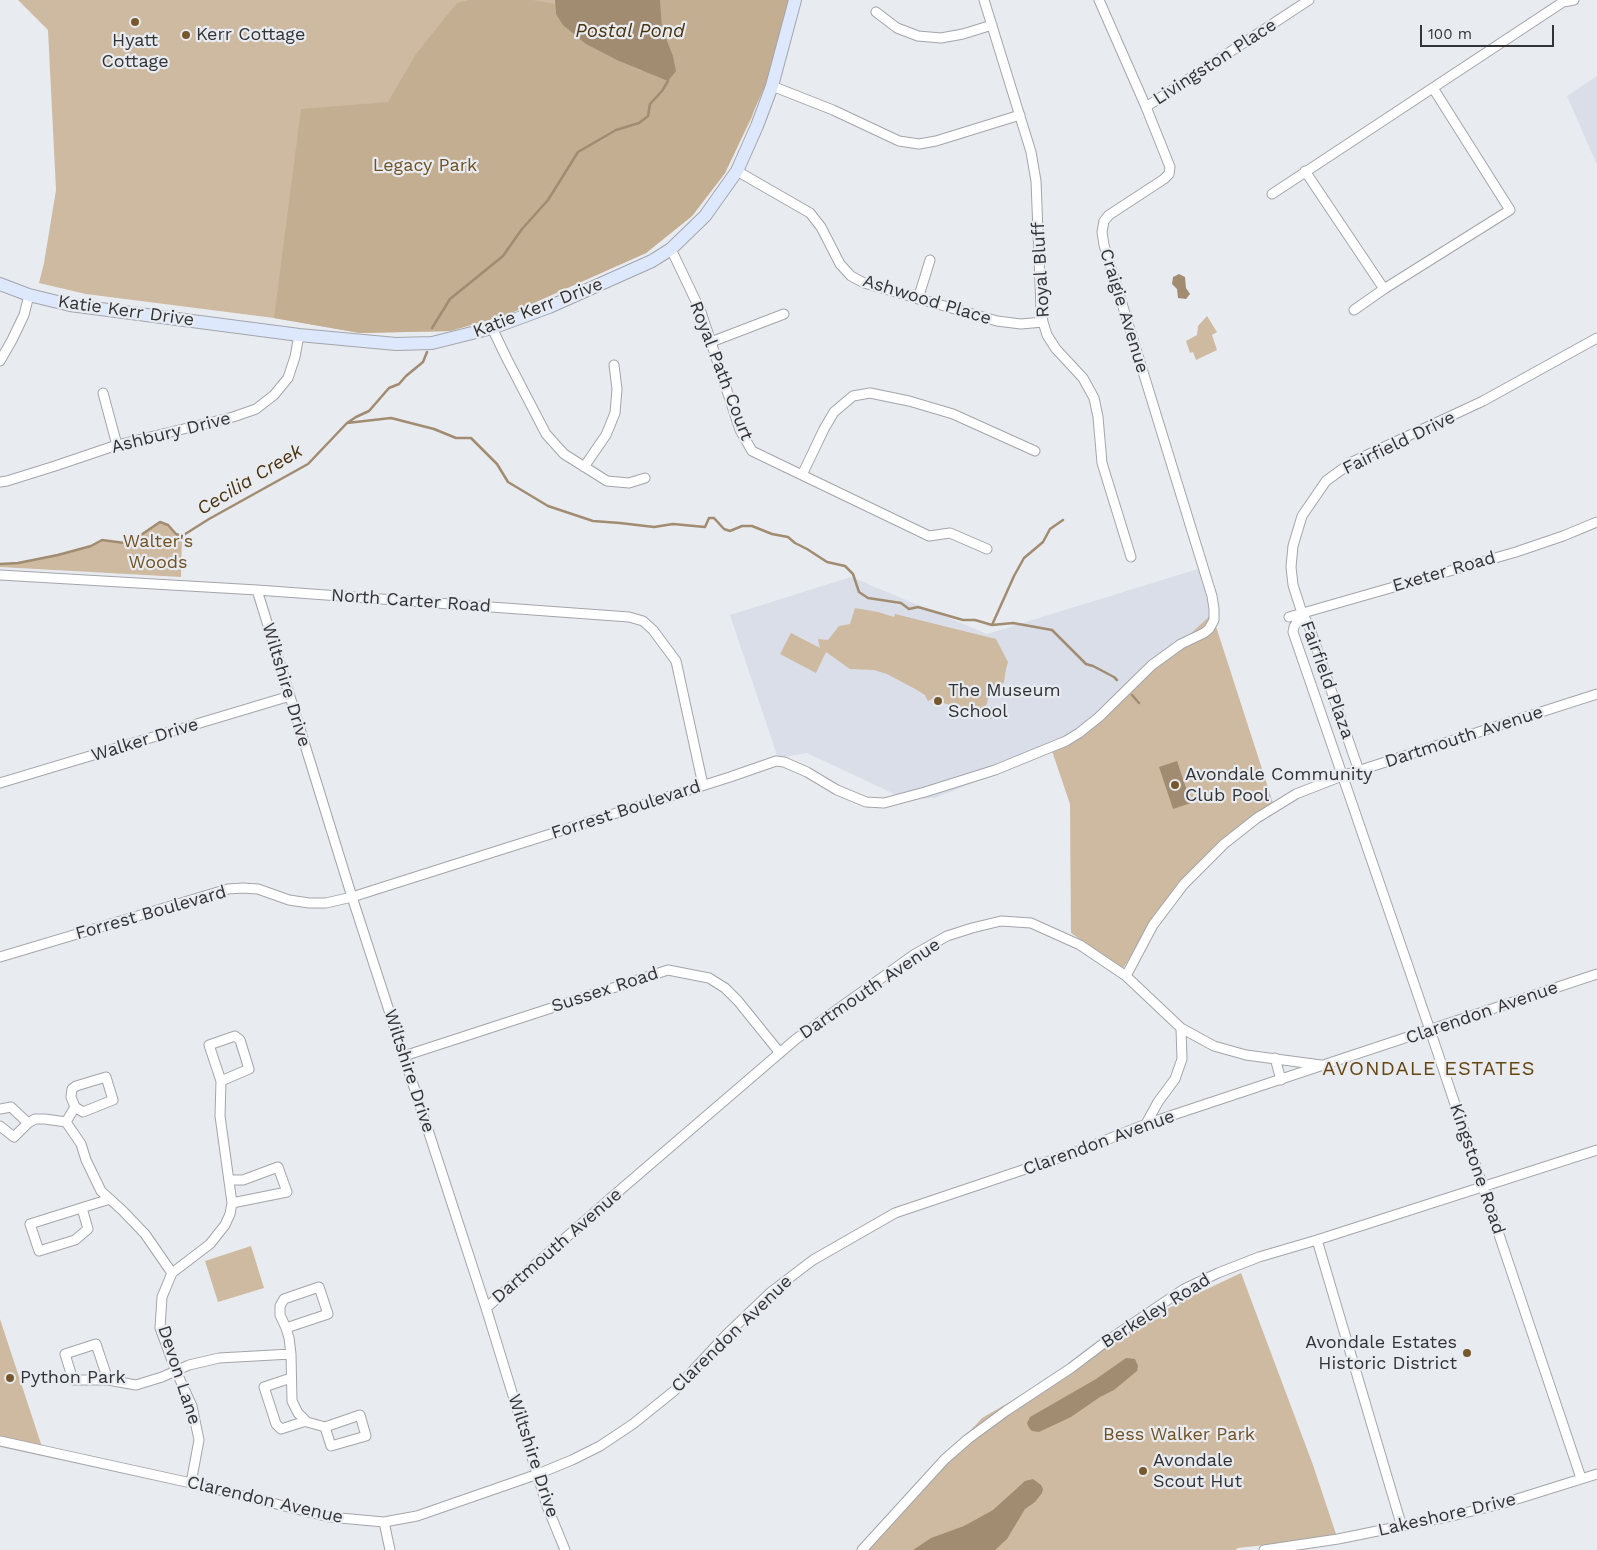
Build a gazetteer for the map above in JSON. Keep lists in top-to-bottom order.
{
  "streets": {
    "street": [
      "Livingston Place",
      "Royal Bluff",
      "Ashwood Place",
      "Katie Kerr Drive",
      "Craigie Avenue",
      "Royal Path Court",
      "Ashbury Drive",
      "Fairfield Drive",
      "Exeter Road",
      "North Carter Road",
      "Fairfield Plaza",
      "Wiltshire Drive",
      "Dartmouth Avenue",
      "Walker Drive",
      "Forrest Boulevard",
      "Sussex Road",
      "Clarendon Avenue",
      "Kingstone Road",
      "Berkeley Road",
      "Devon Lane",
      "Lakeshore Drive"
    ]
  },
  "crossings": [
    ["Livingston Place", "Craigie Avenue"],
    ["Royal Bluff", "Ashwood Place"],
    ["Ashwood Place", "Katie Kerr Drive"],
    ["Katie Kerr Drive", "Royal Path Court"],
    ["Katie Kerr Drive", "Ashbury Drive"],
    ["Craigie Avenue", "Forrest Boulevard"],
    ["Fairfield Drive", "Exeter Road"],
    ["Fairfield Drive", "Fairfield Plaza"],
    ["Exeter Road", "Fairfield Plaza"],
    ["North Carter Road", "Wiltshire Drive"],
    ["North Carter Road", "Forrest Boulevard"],
    ["Fairfield Plaza", "Dartmouth Avenue"],
    ["Fairfield Plaza", "Kingstone Road"],
    ["Wiltshire Drive", "Dartmouth Avenue"],
    ["Wiltshire Drive", "Walker Drive"],
    ["Wiltshire Drive", "Forrest Boulevard"],
    ["Wiltshire Drive", "Sussex Road"],
    ["Wiltshire Drive", "Clarendon Avenue"],
    ["Dartmouth Avenue", "Sussex Road"],
    ["Dartmouth Avenue", "Kingstone Road"],
    ["Clarendon Avenue", "Kingstone Road"],
    ["Clarendon Avenue", "Devon Lane"],
    ["Kingstone Road", "Berkeley Road"],
    ["Kingstone Road", "Lakeshore Drive"]
  ],
  "districts": ["AVONDALE ESTATES"],
  "water": ["Postal Pond", "Cecilia Creek"],
  "parks": ["Legacy Park", "Walter's Woods", "Bess Walker Park"],
  "places": [
    "Hyatt Cottage",
    "Kerr Cottage",
    "The Museum School",
    "Avondale Community Club Pool",
    "Avondale Estates Historic District",
    "Python Park",
    "Avondale Scout Hut"
  ],
  "scale_bar": "100 m"
}
